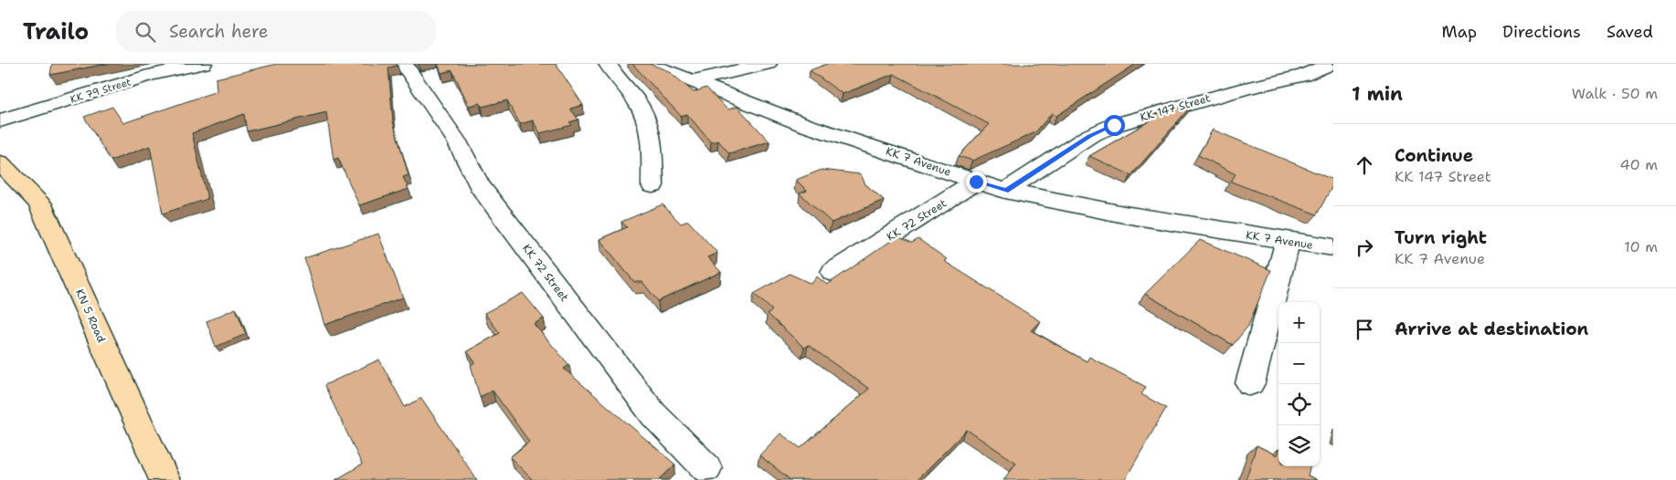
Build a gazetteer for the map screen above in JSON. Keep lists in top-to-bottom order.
{
  "streets": {
    "main road": ["KN 5 Road"],
    "street": [
      "KK 79 Street",
      "KK 147 Street",
      "KK 7 Avenue",
      "KK 72 Street"
    ]
  },
  "crossings": [
    ["KK 147 Street", "KK 7 Avenue"],
    ["KK 7 Avenue", "KK 72 Street"]
  ],
  "page": {
    "header": "Trailo",
    "search": "Search here",
    "nav": ["Map", "Directions", "Saved"],
    "heading": ["1 min", "Walk · 50 m"],
    "list": [
      ["Continue", "KK 147 Street", "40 m"],
      ["Turn right", "KK 7 Avenue", "10 m"],
      "Arrive at destination"
    ],
    "map_buttons": ["+", "−"]
  }
}
